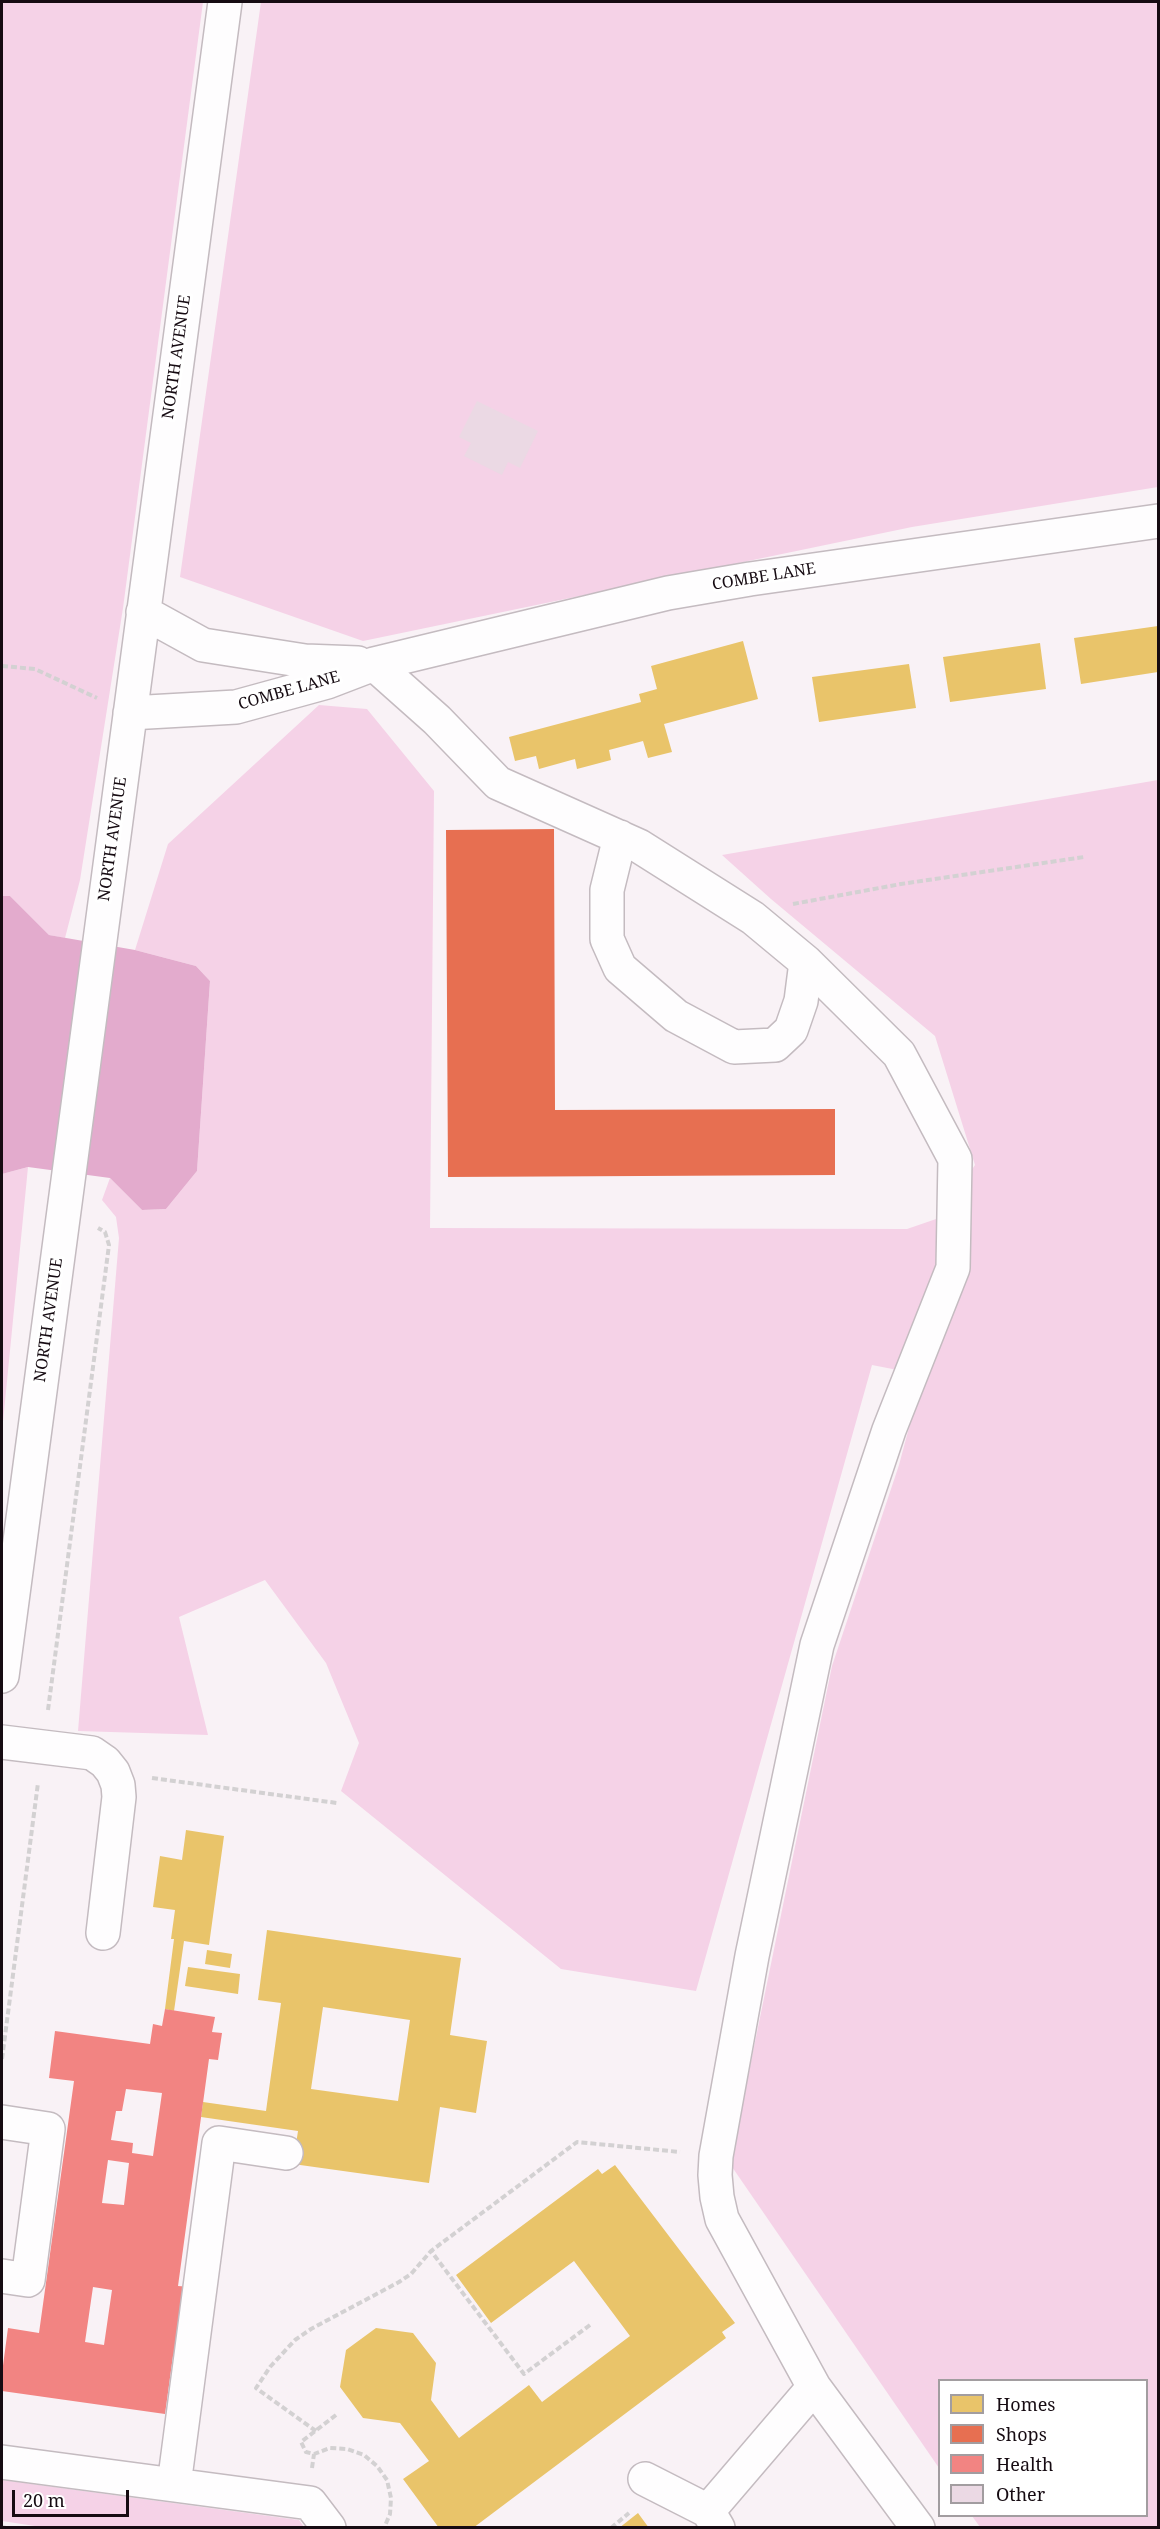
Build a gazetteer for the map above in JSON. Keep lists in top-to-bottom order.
{
  "streets": {
    "street": ["NORTH AVENUE", "COMBE LANE"]
  },
  "crossings": [
    ["NORTH AVENUE", "COMBE LANE"]
  ],
  "legend": [
    "Homes",
    "Shops",
    "Health",
    "Other"
  ],
  "scale_bar": "20 m"
}
